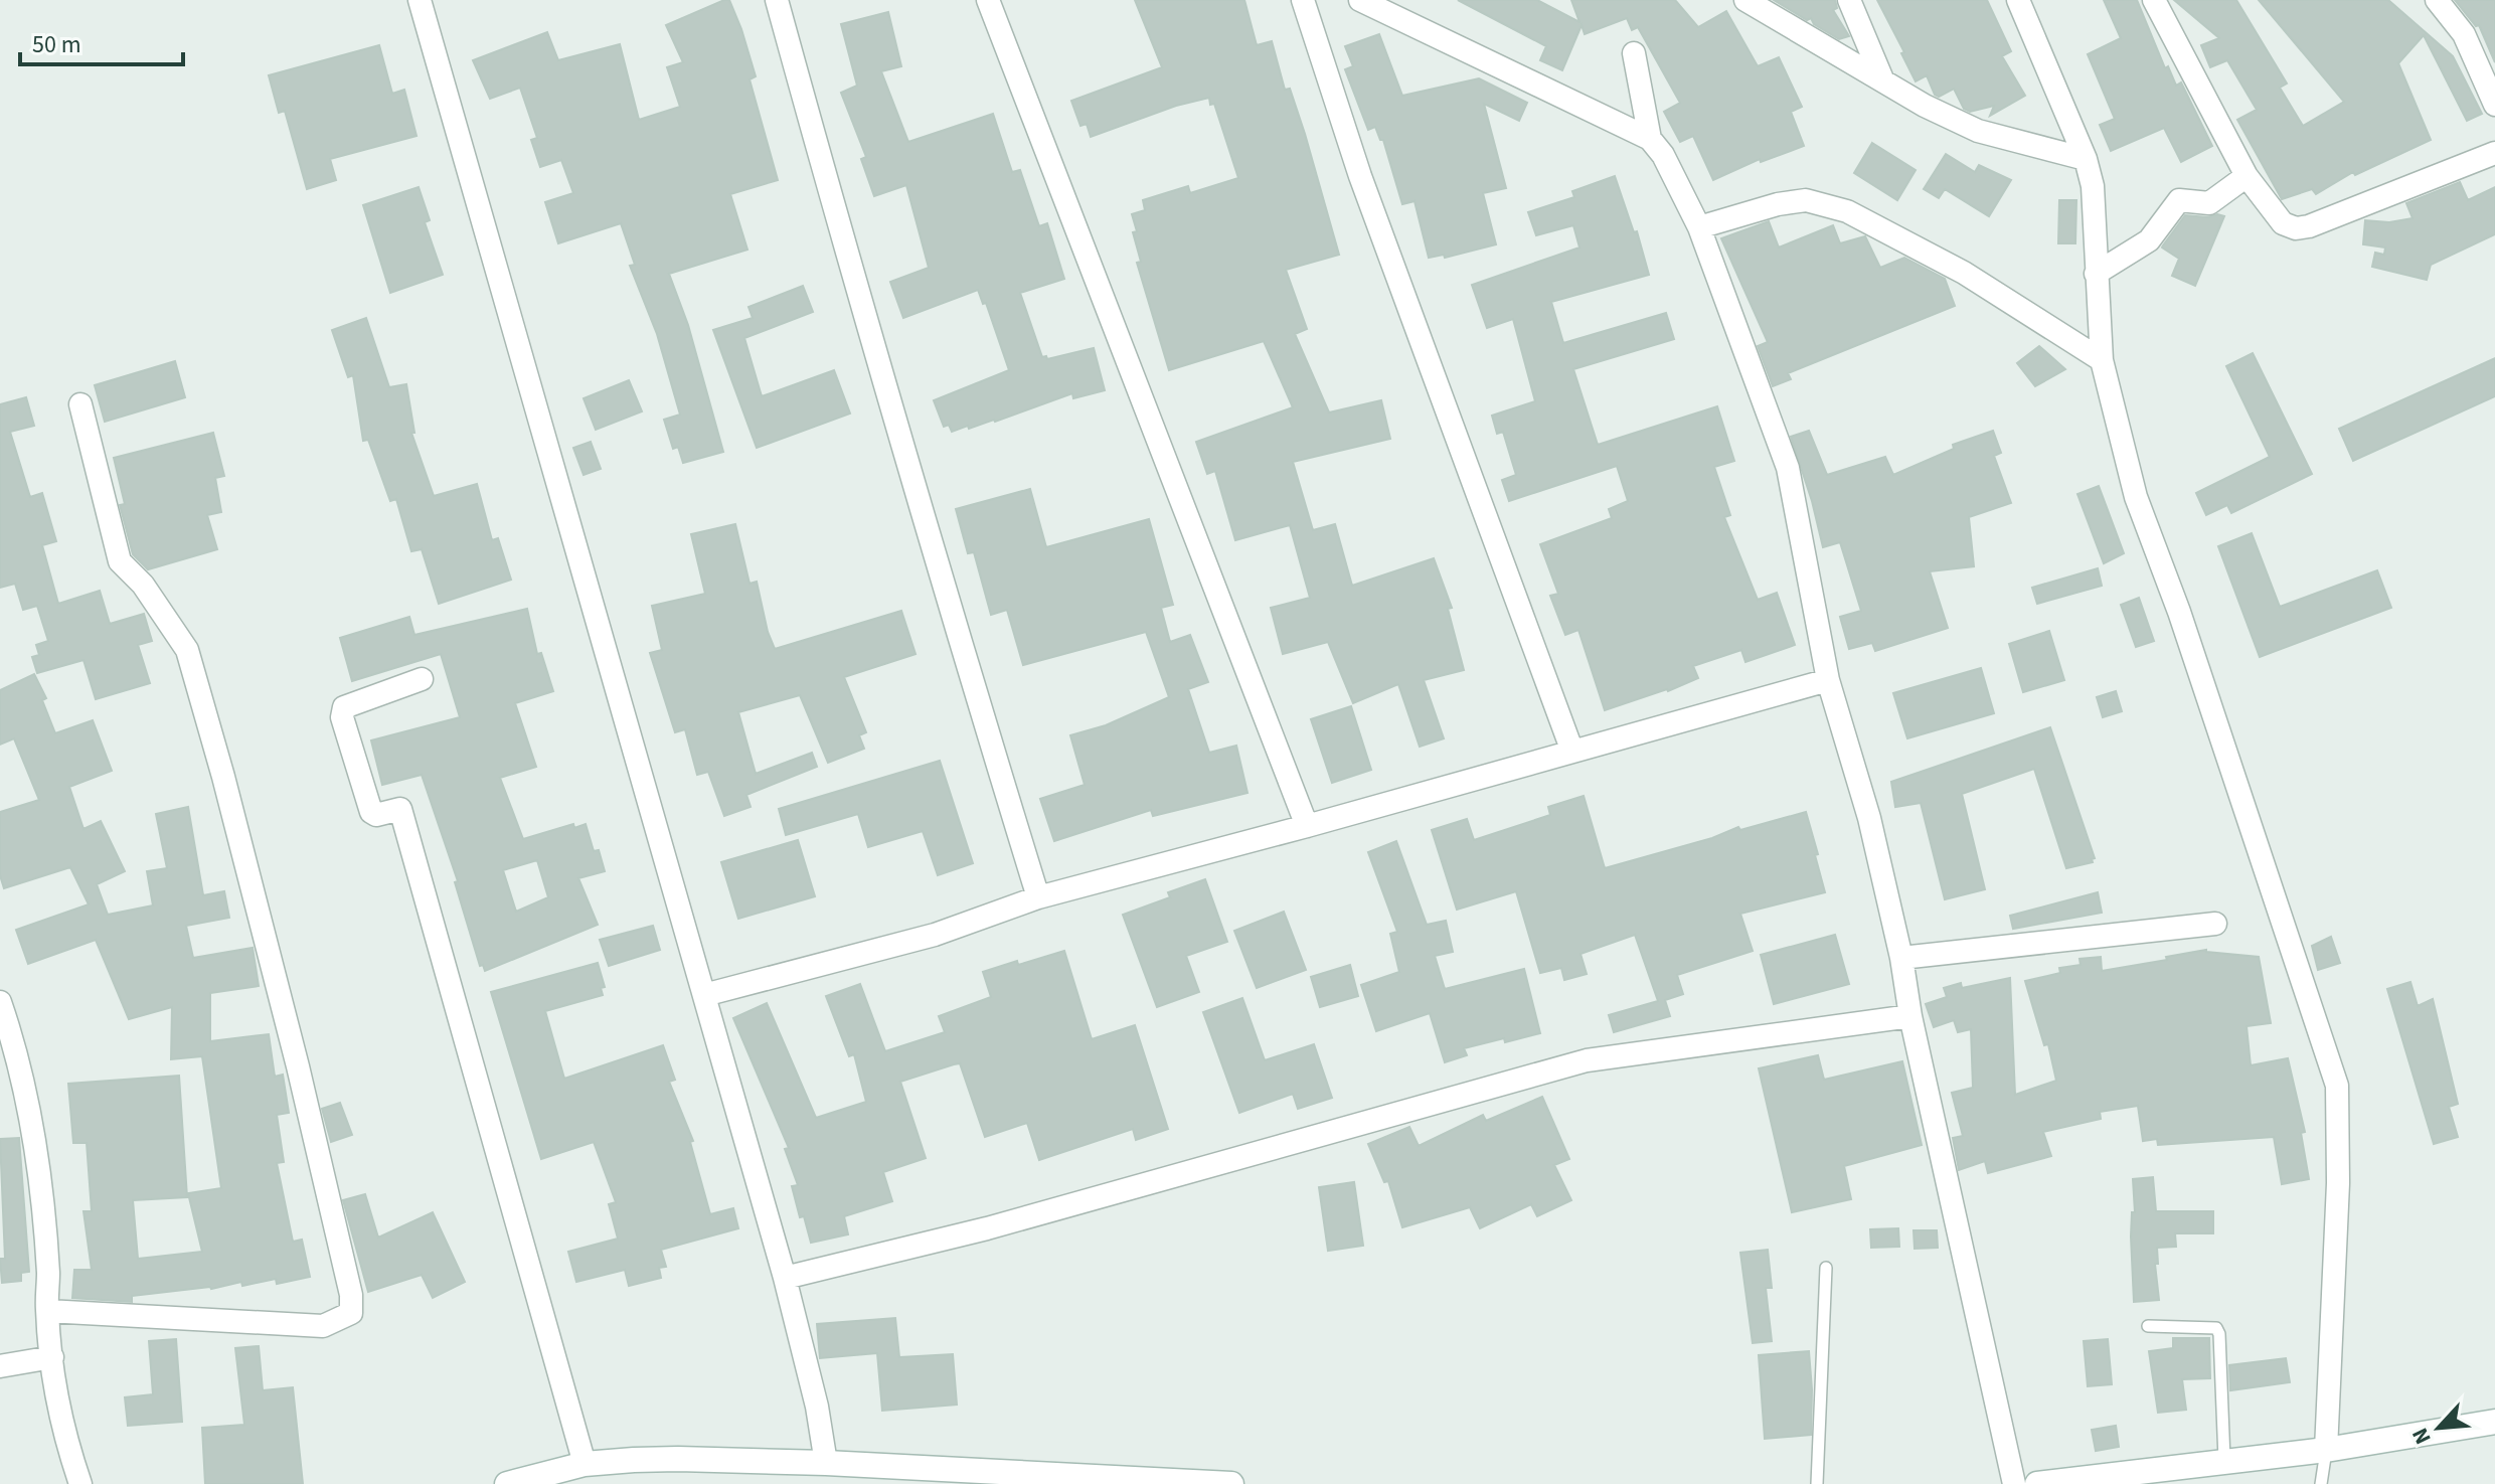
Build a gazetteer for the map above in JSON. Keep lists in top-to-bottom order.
{
  "scale_bar": "50 m",
  "north": "bottom left"
}
